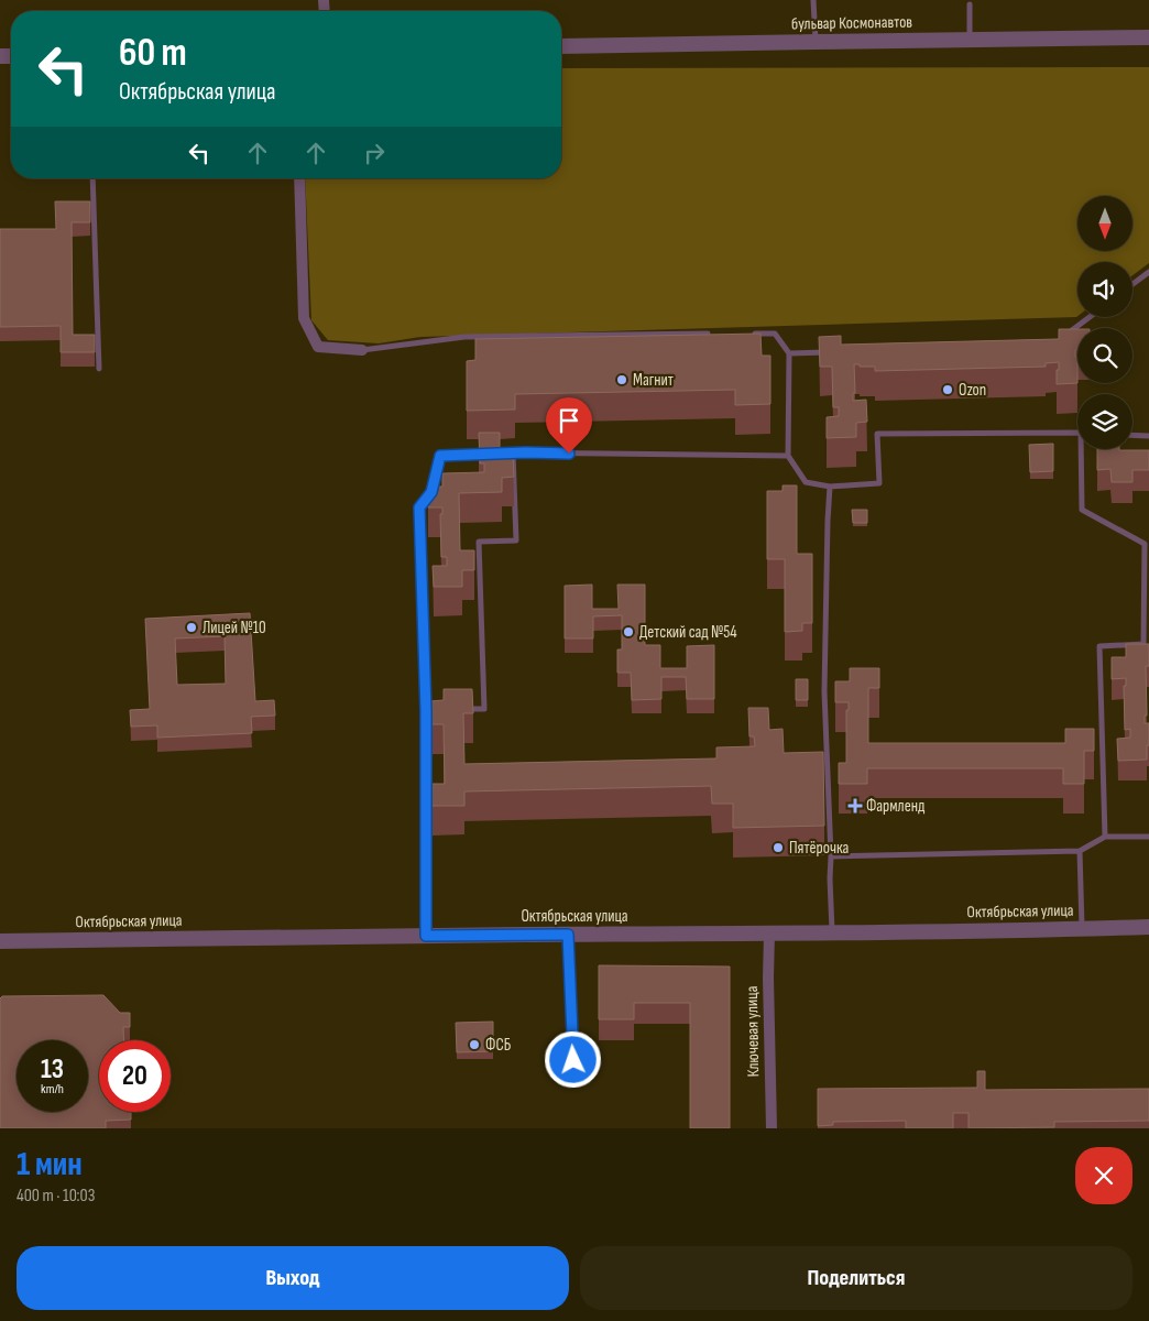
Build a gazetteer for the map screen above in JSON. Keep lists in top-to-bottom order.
{
  "streets": {
    "street": ["бульвар Космонавтов", "Октябрьская улица", "Ключевая улица"]
  },
  "crossings": [
    ["Октябрьская улица", "Ключевая улица"]
  ],
  "places": {
    "other": [
      "Магнит",
      "Ozon",
      "Лицей №10",
      "Детский сад №54",
      "Пятёрочка",
      "ФСБ"
    ],
    "health": ["Фармленд"]
  },
  "north": "bottom",
  "page": {
    "turn": ["60 m", "Октябрьская улица"],
    "speed": "13 km/h",
    "limit": "20",
    "heading": ["1 мин", "400 m · 10:03"],
    "buttons": ["Выход", "Поделиться"]
  }
}
